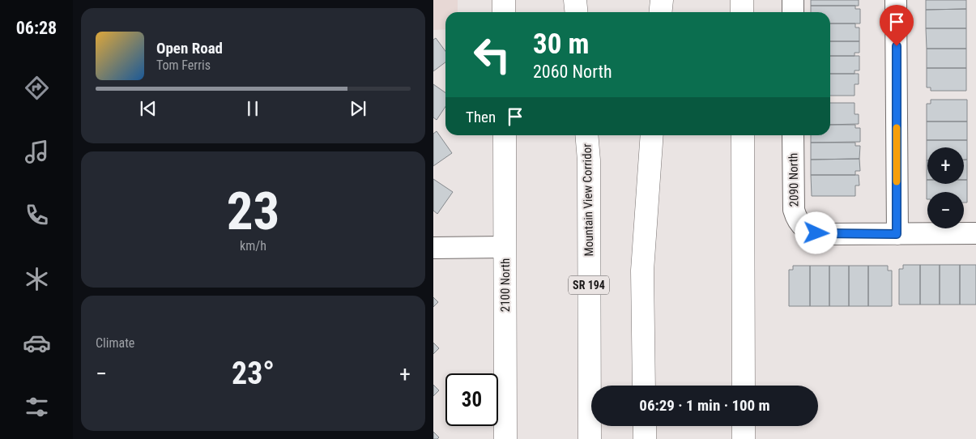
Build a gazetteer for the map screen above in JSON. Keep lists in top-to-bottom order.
{
  "streets": {
    "main road": ["Mountain View Corridor", "2100 North", "SR 194"],
    "street": ["2090 North"]
  },
  "page": {
    "tabs": "06:28",
    "turn": ["30 m", "2060 North"],
    "song": ["Open Road", "Tom Ferris"],
    "then": "Then",
    "map_buttons": ["+", "−"],
    "tile": [
      ["23", "km/h"],
      "Climate"
    ],
    "heat": ["−", "23°", "+"],
    "limit": "30",
    "trip": "06:29 · 1 min · 100 m"
  }
}
